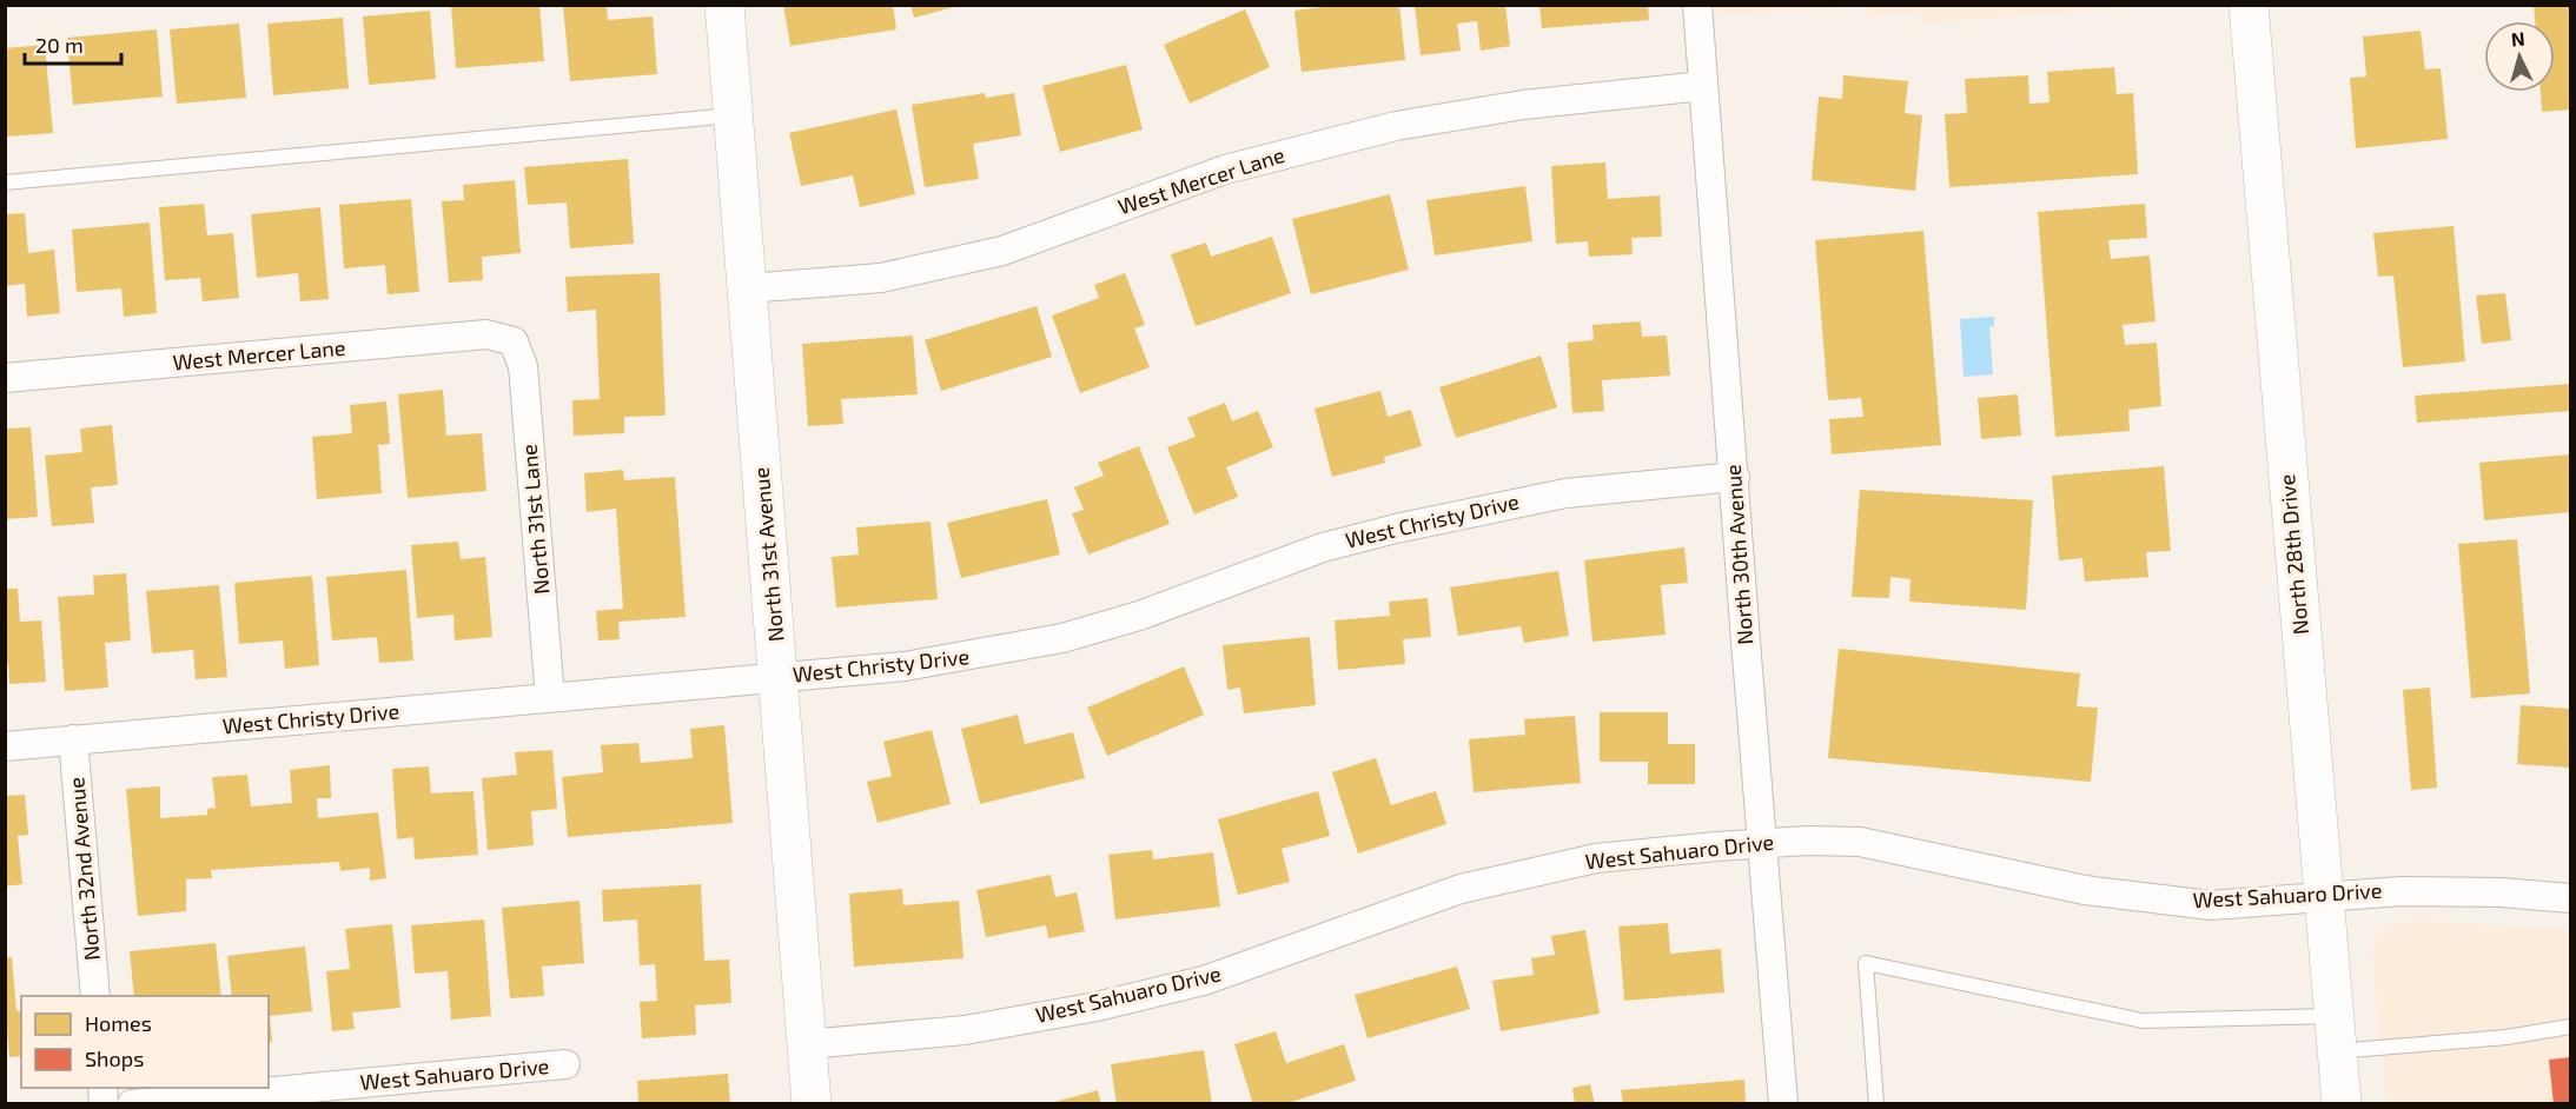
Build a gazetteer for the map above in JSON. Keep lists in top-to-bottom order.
{
  "streets": {
    "street": [
      "West Mercer Lane",
      "North 31st Lane",
      "West Christy Drive",
      "North 31st Avenue",
      "North 30th Avenue",
      "North 28th Drive",
      "West Sahuaro Drive",
      "North 32nd Avenue"
    ]
  },
  "crossings": [
    ["West Mercer Lane", "North 31st Lane"],
    ["West Mercer Lane", "North 31st Avenue"],
    ["West Mercer Lane", "North 30th Avenue"],
    ["North 31st Lane", "West Christy Drive"],
    ["West Christy Drive", "North 31st Avenue"],
    ["West Christy Drive", "North 30th Avenue"],
    ["West Christy Drive", "North 32nd Avenue"],
    ["North 31st Avenue", "West Sahuaro Drive"],
    ["North 30th Avenue", "West Sahuaro Drive"],
    ["North 28th Drive", "West Sahuaro Drive"]
  ],
  "legend": ["Homes", "Shops"],
  "scale_bar": "20 m",
  "north": "top"
}
